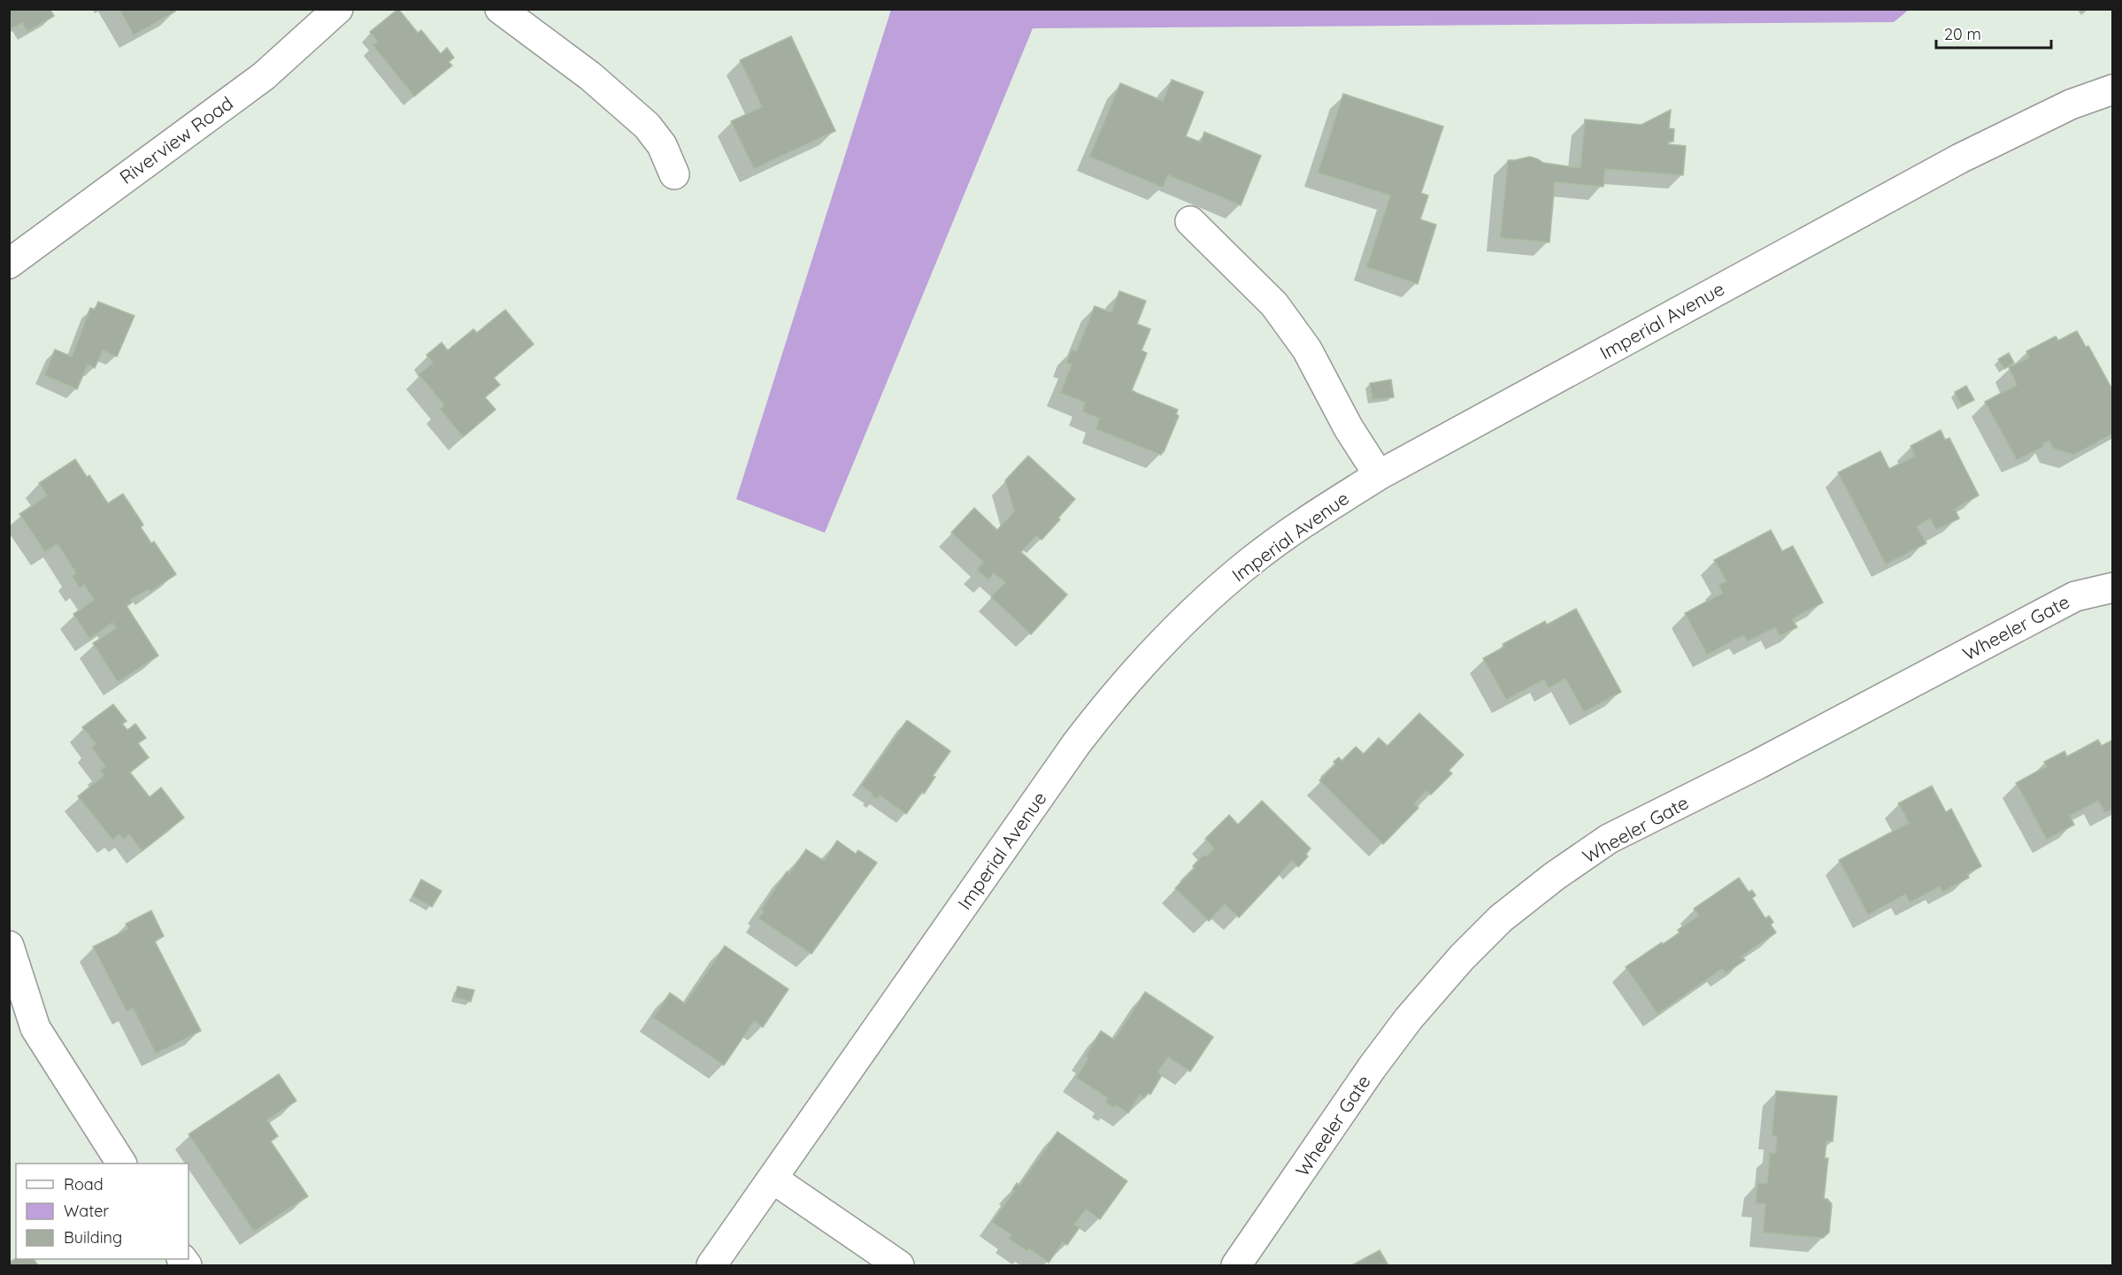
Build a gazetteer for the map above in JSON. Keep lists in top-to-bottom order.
{
  "streets": {
    "street": ["Riverview Road", "Imperial Avenue", "Wheeler Gate"]
  },
  "legend": ["Road", "Water", "Building"],
  "scale_bar": "20 m"
}
